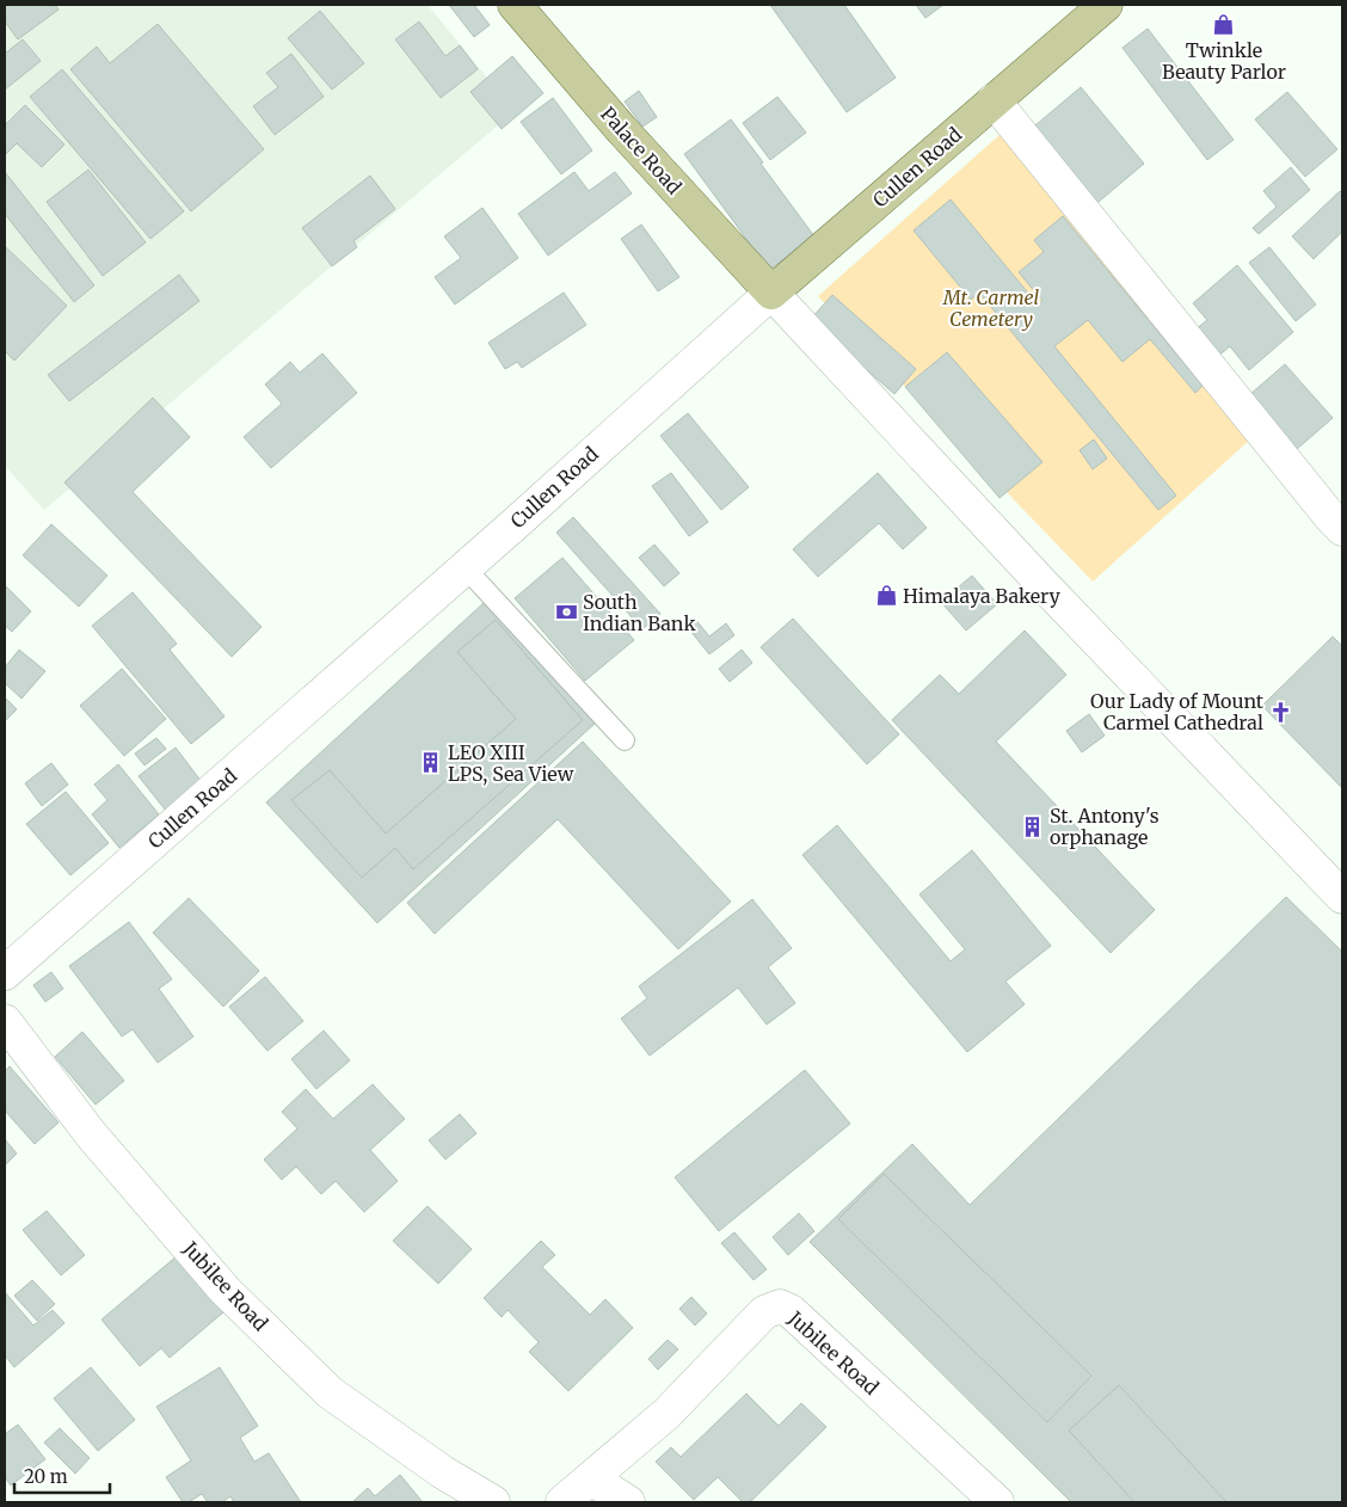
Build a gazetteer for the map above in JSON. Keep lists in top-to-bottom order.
{
  "streets": {
    "main road": ["Palace Road", "Cullen Road", "Jubilee Road"]
  },
  "crossings": [
    ["Palace Road", "Cullen Road"]
  ],
  "parks": ["Mt. Carmel Cemetery"],
  "places": {
    "shop": ["Twinkle Beauty Parlor", "Himalaya Bakery"],
    "bank": ["South Indian Bank"],
    "church": ["Our Lady of Mount Carmel Cathedral"],
    "building": ["LEO XIII LPS, Sea View", "St. Antony's orphanage"]
  },
  "scale_bar": "20 m"
}
